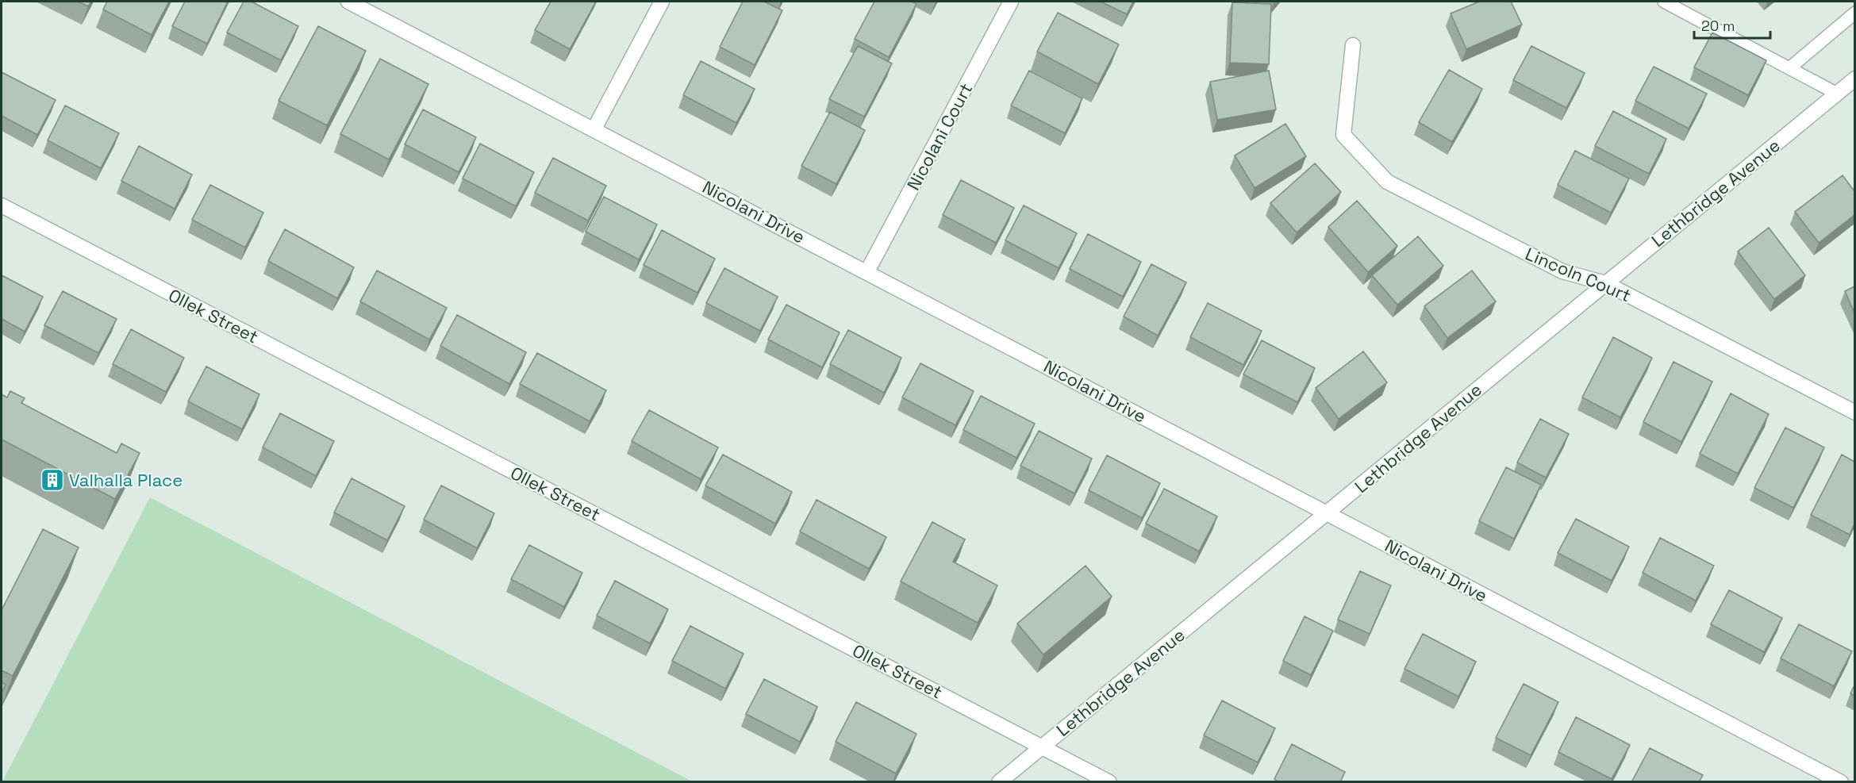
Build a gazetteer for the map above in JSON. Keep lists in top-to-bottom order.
{
  "streets": {
    "street": [
      "Nicolani Court",
      "Lethbridge Avenue",
      "Nicolani Drive",
      "Lincoln Court",
      "Ollek Street"
    ]
  },
  "crossings": [
    ["Nicolani Court", "Nicolani Drive"],
    ["Lethbridge Avenue", "Nicolani Drive"],
    ["Lethbridge Avenue", "Lincoln Court"],
    ["Lethbridge Avenue", "Ollek Street"]
  ],
  "places": {
    "building": ["Valhalla Place"]
  },
  "scale_bar": "20 m"
}
